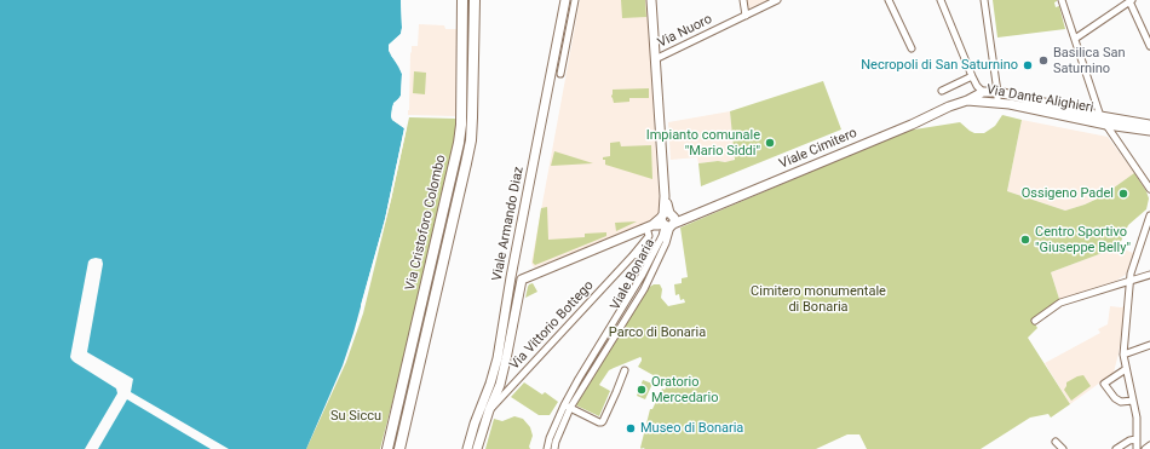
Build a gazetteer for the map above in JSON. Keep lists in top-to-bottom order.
{
  "streets": {
    "main road": [
      "Via Dante Alighieri",
      "Viale Cimitero",
      "Via Cristoforo Colombo",
      "Viale Armando Diaz"
    ],
    "street": ["Via Nuoro", "Viale Bonaria", "Via Vittorio Bottego"]
  },
  "crossings": [
    ["Via Dante Alighieri", "Viale Cimitero"],
    ["Viale Cimitero", "Viale Bonaria"],
    ["Viale Cimitero", "Via Vittorio Bottego"],
    ["Viale Armando Diaz", "Via Vittorio Bottego"]
  ],
  "parks": ["Cimitero monumentale di Bonaria", "Parco di Bonaria", "Su Siccu"],
  "places": [
    "Basilica San Saturnino",
    "Necropoli di San Saturnino",
    "Impianto comunale \"Mario Siddi\"",
    "Ossigeno Padel",
    "Centro Sportivo \"Giuseppe Belly\"",
    "Oratorio Mercedario",
    "Museo di Bonaria"
  ]
}
